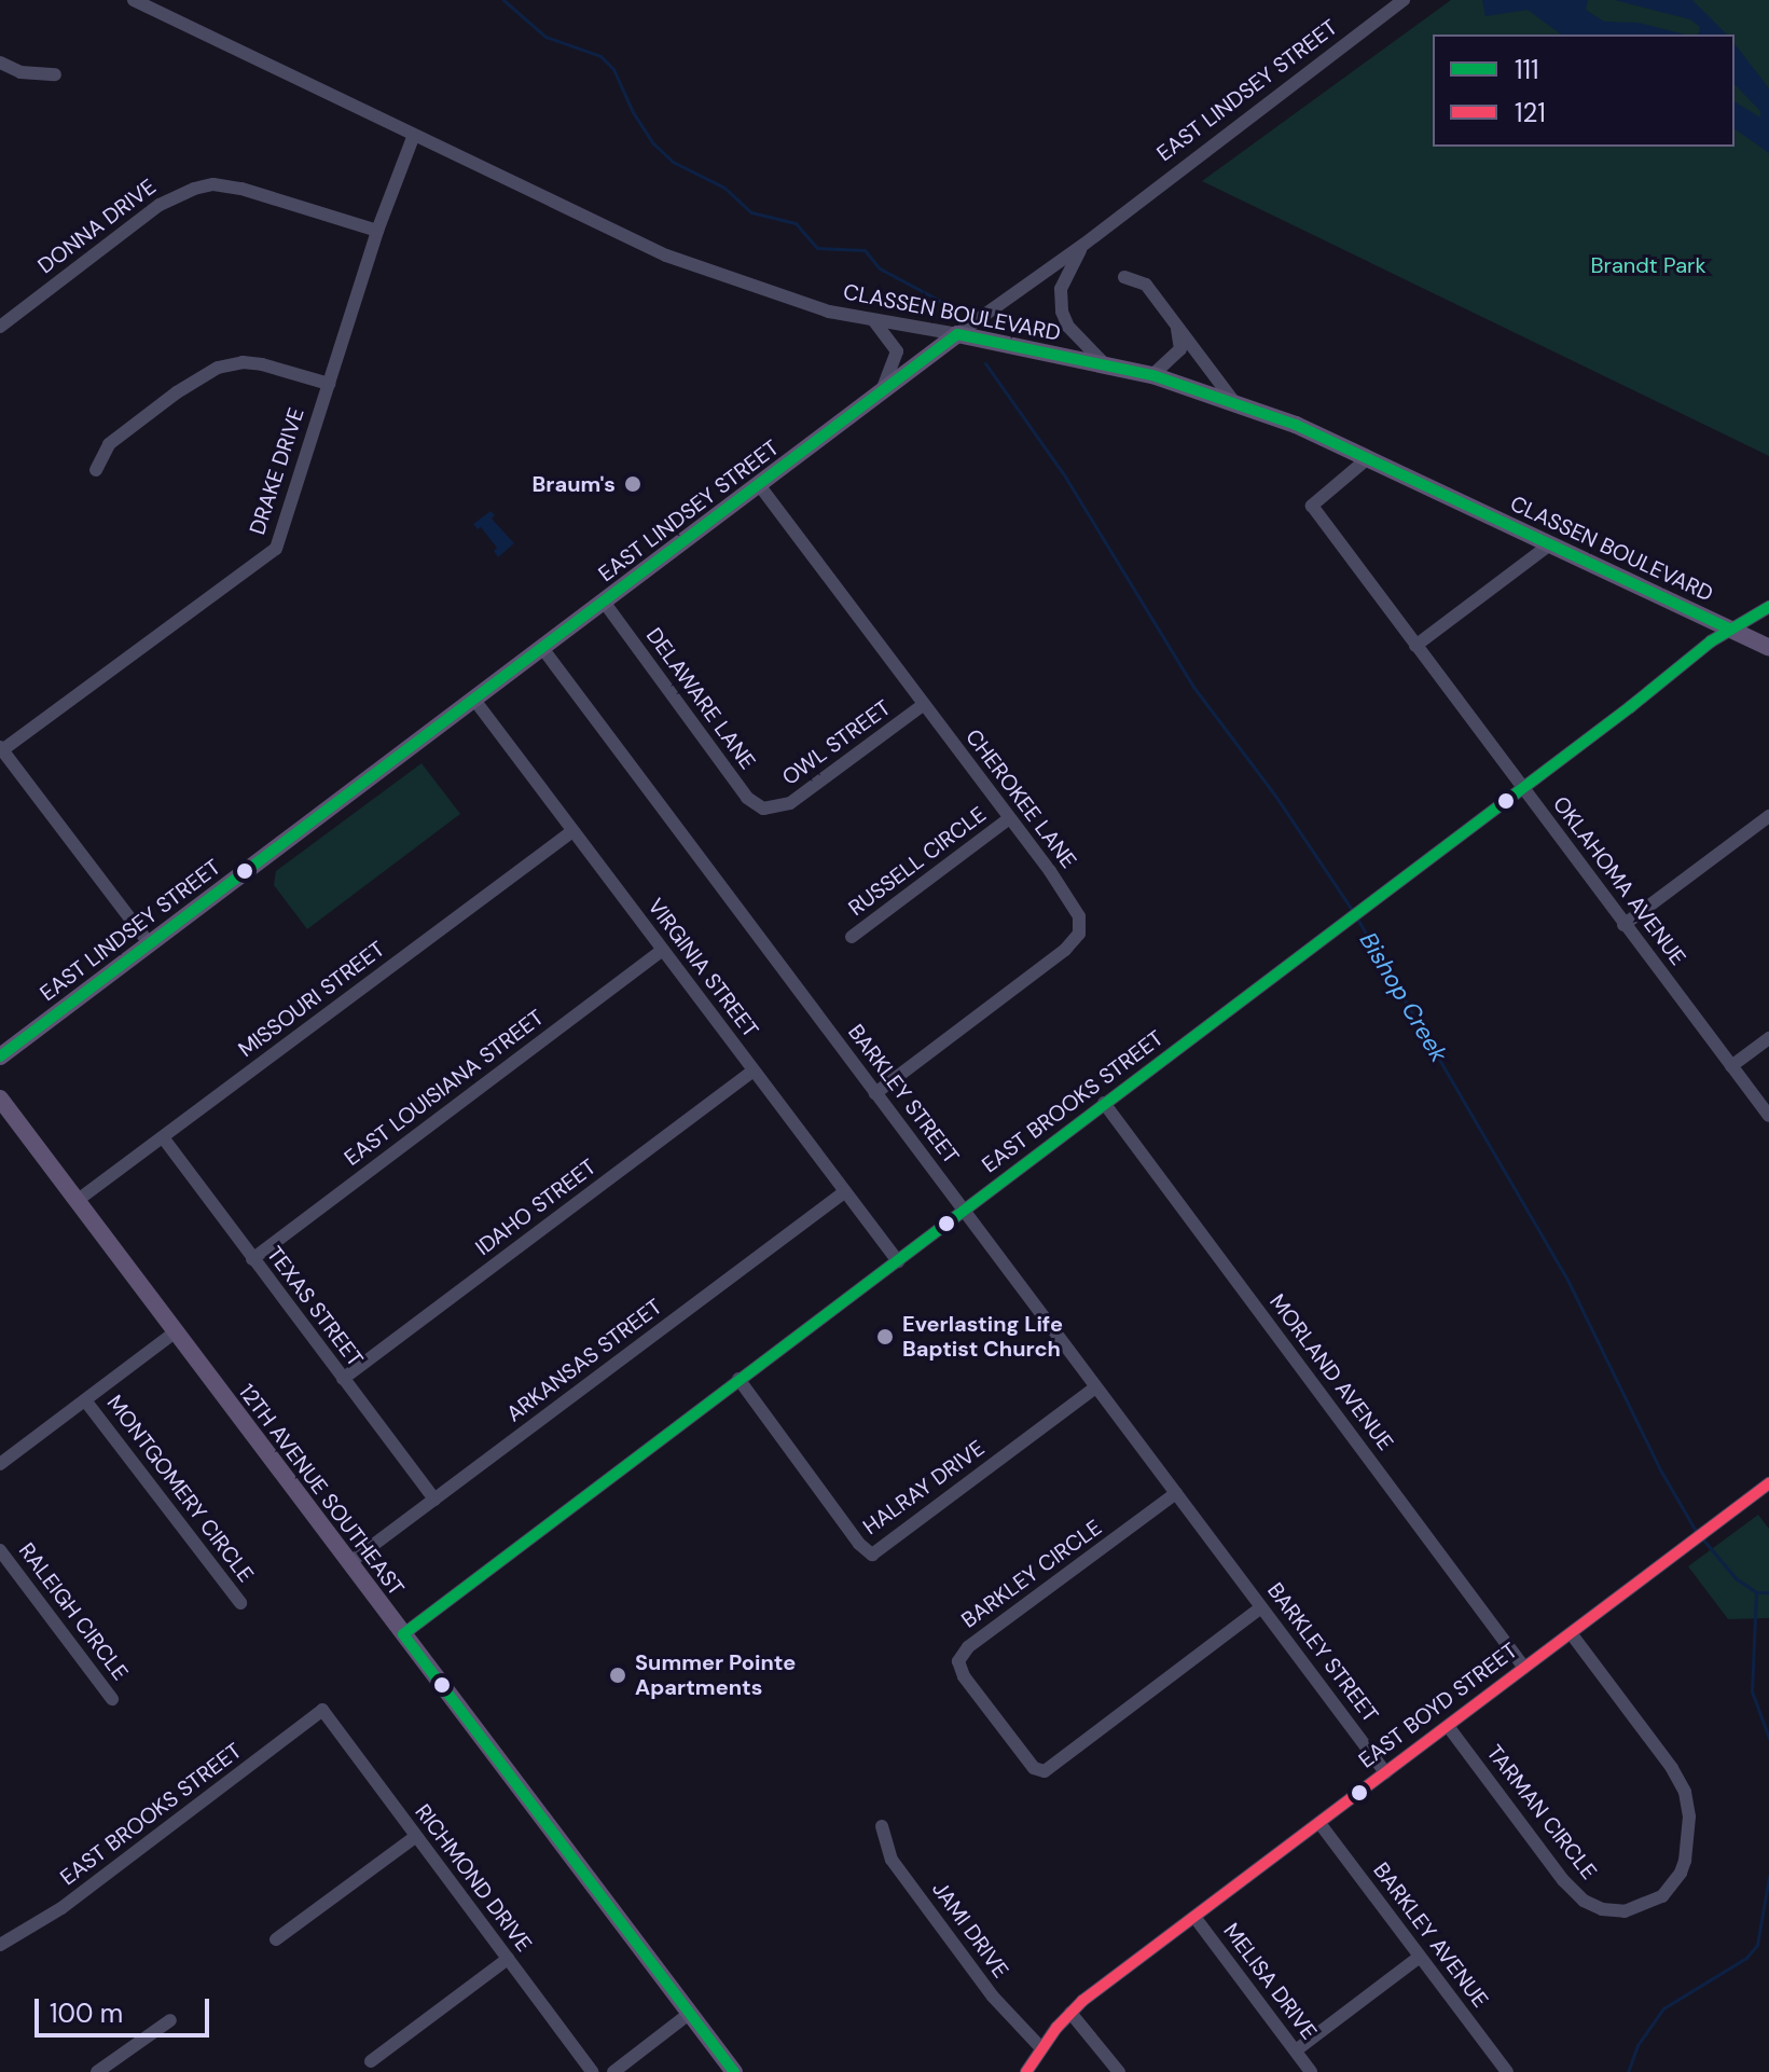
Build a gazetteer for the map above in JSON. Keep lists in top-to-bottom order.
{
  "streets": {
    "main road": ["EAST LINDSEY STREET", "CLASSEN BOULEVARD", "12TH AVENUE SOUTHEAST"],
    "street": [
      "DONNA DRIVE",
      "DRAKE DRIVE",
      "DELAWARE LANE",
      "OWL STREET",
      "CHEROKEE LANE",
      "RUSSELL CIRCLE",
      "OKLAHOMA AVENUE",
      "VIRGINIA STREET",
      "MISSOURI STREET",
      "EAST LOUISIANA STREET",
      "BARKLEY STREET",
      "EAST BROOKS STREET",
      "IDAHO STREET",
      "TEXAS STREET",
      "ARKANSAS STREET",
      "MORLAND AVENUE",
      "HALRAY DRIVE",
      "MONTGOMERY CIRCLE",
      "BARKLEY CIRCLE",
      "RALEIGH CIRCLE",
      "EAST BOYD STREET",
      "TARMAN CIRCLE",
      "RICHMOND DRIVE",
      "JAMI DRIVE",
      "BARKLEY AVENUE",
      "MELISA DRIVE"
    ]
  },
  "crossings": [
    ["EAST LINDSEY STREET", "CLASSEN BOULEVARD"],
    ["EAST LINDSEY STREET", "DELAWARE LANE"],
    ["EAST LINDSEY STREET", "CHEROKEE LANE"],
    ["EAST LINDSEY STREET", "VIRGINIA STREET"],
    ["EAST LINDSEY STREET", "BARKLEY STREET"],
    ["DONNA DRIVE", "DRAKE DRIVE"],
    ["CLASSEN BOULEVARD", "DRAKE DRIVE"],
    ["CLASSEN BOULEVARD", "OKLAHOMA AVENUE"],
    ["CLASSEN BOULEVARD", "EAST BROOKS STREET"],
    ["DELAWARE LANE", "OWL STREET"],
    ["OWL STREET", "CHEROKEE LANE"],
    ["CHEROKEE LANE", "RUSSELL CIRCLE"],
    ["CHEROKEE LANE", "BARKLEY STREET"],
    ["OKLAHOMA AVENUE", "EAST BROOKS STREET"],
    ["VIRGINIA STREET", "MISSOURI STREET"],
    ["VIRGINIA STREET", "EAST LOUISIANA STREET"],
    ["VIRGINIA STREET", "EAST BROOKS STREET"],
    ["VIRGINIA STREET", "IDAHO STREET"],
    ["VIRGINIA STREET", "ARKANSAS STREET"],
    ["MISSOURI STREET", "TEXAS STREET"],
    ["MISSOURI STREET", "12TH AVENUE SOUTHEAST"],
    ["EAST LOUISIANA STREET", "TEXAS STREET"],
    ["BARKLEY STREET", "EAST BROOKS STREET"],
    ["BARKLEY STREET", "HALRAY DRIVE"],
    ["BARKLEY STREET", "BARKLEY CIRCLE"],
    ["BARKLEY STREET", "EAST BOYD STREET"],
    ["EAST BROOKS STREET", "MORLAND AVENUE"],
    ["EAST BROOKS STREET", "HALRAY DRIVE"],
    ["EAST BROOKS STREET", "12TH AVENUE SOUTHEAST"],
    ["EAST BROOKS STREET", "RICHMOND DRIVE"],
    ["IDAHO STREET", "TEXAS STREET"],
    ["TEXAS STREET", "ARKANSAS STREET"],
    ["ARKANSAS STREET", "12TH AVENUE SOUTHEAST"],
    ["MORLAND AVENUE", "EAST BOYD STREET"],
    ["EAST BOYD STREET", "TARMAN CIRCLE"],
    ["EAST BOYD STREET", "JAMI DRIVE"],
    ["EAST BOYD STREET", "BARKLEY AVENUE"],
    ["EAST BOYD STREET", "MELISA DRIVE"]
  ],
  "water": ["Bishop Creek"],
  "parks": ["Brandt Park"],
  "places": ["Braum's", "Everlasting Life Baptist Church", "Summer Pointe Apartments"],
  "lines": ["transit line 111", "transit line 121"],
  "legend": ["111", "121"],
  "scale_bar": "100 m"
}
